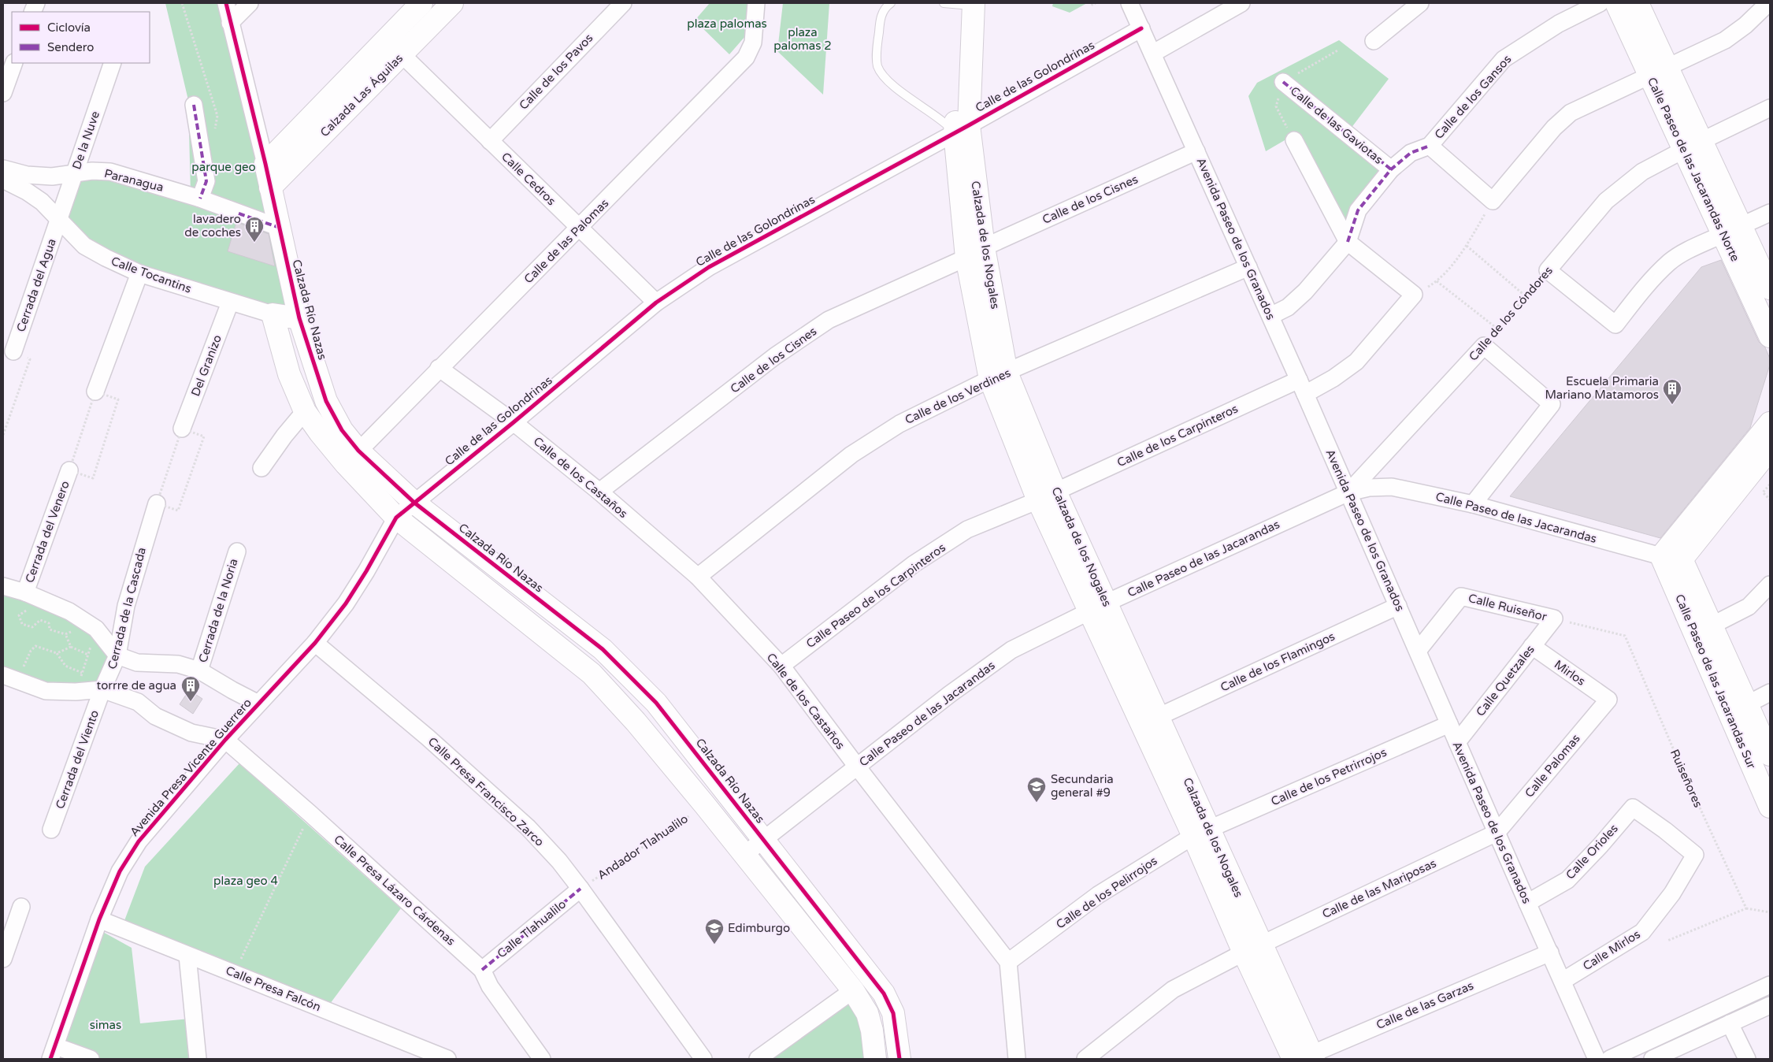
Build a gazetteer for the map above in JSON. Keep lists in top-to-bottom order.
{
  "streets": {
    "street": [
      "Calle de los Pavos",
      "Calle de las Golondrinas",
      "Calzada Las Águilas",
      "Calle de los Gansos",
      "Calle de las Gaviotas",
      "De la Nuve",
      "Calle Paseo de las Jacarandas Norte",
      "Calle Cedros",
      "Paranagua",
      "Calle de los Cisnes",
      "Avenida Paseo de los Granados",
      "Calle de las Palomas",
      "Calzada de los Nogales",
      "Calle Tocantins",
      "Cerrada del Agua",
      "Calzada Río Nazas",
      "Calle de los Cóndores",
      "Del Granizo",
      "Calle de los Verdines",
      "Calle de los Carpinteros",
      "Calle de los Castaños",
      "Calle Paseo de las Jacarandas",
      "Cerrada del Venero",
      "Calle Paseo de los Carpinteros",
      "Calle Ruiseñor",
      "Cerrada de la Cascada",
      "Cerrada de la Noria",
      "Calle de los Flamingos",
      "Mirlos",
      "Calle Quetzales",
      "Calle Paseo de las Jacarandas Sur",
      "Cerrada del Viento",
      "Calle Palomas",
      "Avenida Presa Vicente Guerrero",
      "Calle de los Petrirrojos",
      "Calle Presa Francisco Zarco",
      "Calle Orioles",
      "Calle de las Mariposas",
      "Calle Presa Lázaro Cárdenas",
      "Calle de los Pelirrojos",
      "Calle Tlahualilo",
      "Calle Mirlos",
      "Calle Presa Falcón",
      "Calle de las Garzas"
    ],
    "path": ["Ruiseñores", "Andador Tlahualilo"]
  },
  "crossings": [
    ["Calle de los Pavos", "Calle Cedros"],
    ["Calle de las Golondrinas", "Calle Cedros"],
    ["Calle de las Golondrinas", "Avenida Paseo de los Granados"],
    ["Calle de las Golondrinas", "Calzada de los Nogales"],
    ["Calle de las Golondrinas", "Calzada Río Nazas"],
    ["Calle de las Golondrinas", "Calle de los Castaños"],
    ["Calle de las Golondrinas", "Avenida Presa Vicente Guerrero"],
    ["Calzada Las Águilas", "Calle Cedros"],
    ["Calzada Las Águilas", "Calzada Río Nazas"],
    ["Calle de los Gansos", "Calle de las Gaviotas"],
    ["Calle de los Gansos", "Avenida Paseo de los Granados"],
    ["Calle de los Gansos", "Calle de los Carpinteros"],
    ["Calle de las Gaviotas", "Calle de los Carpinteros"],
    ["De la Nuve", "Paranagua"],
    ["De la Nuve", "Calle Tocantins"],
    ["De la Nuve", "Cerrada del Agua"],
    ["Calle Paseo de las Jacarandas Norte", "Calle de los Cóndores"],
    ["Calle Cedros", "Calle de las Palomas"],
    ["Paranagua", "Calzada Río Nazas"],
    ["Calle de los Cisnes", "Avenida Paseo de los Granados"],
    ["Calle de los Cisnes", "Calzada de los Nogales"],
    ["Calle de los Cisnes", "Calle de los Castaños"],
    ["Avenida Paseo de los Granados", "Calle de los Cóndores"],
    ["Avenida Paseo de los Granados", "Calle de los Verdines"],
    ["Avenida Paseo de los Granados", "Calle de los Carpinteros"],
    ["Avenida Paseo de los Granados", "Calle Paseo de las Jacarandas"],
    ["Avenida Paseo de los Granados", "Calle Ruiseñor"],
    ["Avenida Paseo de los Granados", "Calle de los Flamingos"],
    ["Avenida Paseo de los Granados", "Calle Quetzales"],
    ["Avenida Paseo de los Granados", "Calle Palomas"],
    ["Avenida Paseo de los Granados", "Calle de los Petrirrojos"],
    ["Avenida Paseo de los Granados", "Calle Orioles"],
    ["Avenida Paseo de los Granados", "Calle de las Mariposas"],
    ["Avenida Paseo de los Granados", "Calle Mirlos"],
    ["Avenida Paseo de los Granados", "Calle de las Garzas"],
    ["Calle de las Palomas", "Calzada Río Nazas"],
    ["Calle de las Palomas", "Calle de los Castaños"],
    ["Calzada de los Nogales", "Calle de los Verdines"],
    ["Calzada de los Nogales", "Calle de los Carpinteros"],
    ["Calzada de los Nogales", "Calle Paseo de las Jacarandas"],
    ["Calzada de los Nogales", "Calle Paseo de los Carpinteros"],
    ["Calzada de los Nogales", "Calle de los Flamingos"],
    ["Calzada de los Nogales", "Calle de los Petrirrojos"],
    ["Calzada de los Nogales", "Calle de las Mariposas"],
    ["Calzada de los Nogales", "Calle de los Pelirrojos"],
    ["Calzada de los Nogales", "Calle de las Garzas"],
    ["Calle Tocantins", "Cerrada del Agua"],
    ["Calle Tocantins", "Calzada Río Nazas"],
    ["Calle Tocantins", "Del Granizo"],
    ["Calzada Río Nazas", "Calle Paseo de las Jacarandas"],
    ["Calzada Río Nazas", "Avenida Presa Vicente Guerrero"],
    ["Calzada Río Nazas", "Andador Tlahualilo"],
    ["Calle de los Cóndores", "Calle Paseo de las Jacarandas"],
    ["Calle de los Verdines", "Calle de los Castaños"],
    ["Calle de los Carpinteros", "Calle Paseo de los Carpinteros"],
    ["Calle de los Castaños", "Calle Paseo de las Jacarandas"],
    ["Calle de los Castaños", "Calle Paseo de los Carpinteros"],
    ["Calle de los Castaños", "Calle de los Pelirrojos"],
    ["Calle Paseo de las Jacarandas", "Calle Paseo de las Jacarandas Sur"],
    ["Calle Ruiseñor", "Calle Quetzales"],
    ["Calle Ruiseñor", "Ruiseñores"],
    ["Cerrada de la Cascada", "Cerrada del Viento"],
    ["Mirlos", "Calle Quetzales"],
    ["Mirlos", "Calle Palomas"],
    ["Calle Quetzales", "Ruiseñores"],
    ["Calle Palomas", "Calle de las Mariposas"],
    ["Avenida Presa Vicente Guerrero", "Calle Presa Francisco Zarco"],
    ["Avenida Presa Vicente Guerrero", "Calle Presa Lázaro Cárdenas"],
    ["Avenida Presa Vicente Guerrero", "Calle Presa Falcón"],
    ["Calle de los Petrirrojos", "Calle de los Pelirrojos"],
    ["Calle Presa Francisco Zarco", "Andador Tlahualilo"],
    ["Calle Presa Francisco Zarco", "Calle Tlahualilo"],
    ["Andador Tlahualilo", "Calle Tlahualilo"],
    ["Calle Orioles", "Calle Mirlos"],
    ["Calle Presa Lázaro Cárdenas", "Calle Tlahualilo"]
  ],
  "parks": [
    "plaza palomas",
    "plaza palomas 2",
    "parque geo",
    "plaza geo 4",
    "simas"
  ],
  "places": {
    "building": ["lavadero de coches", "Escuela Primaria Mariano Matamoros", "torrre de agua"],
    "school or university": ["Secundaria general #9", "Edimburgo"]
  },
  "legend": ["Ciclovía", "Sendero"]
}
